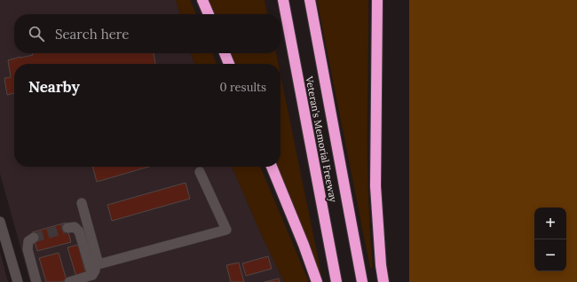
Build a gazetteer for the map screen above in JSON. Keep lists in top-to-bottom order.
{
  "streets": {
    "highway": ["Veteran's Memorial Freeway"]
  },
  "page": {
    "search": "Search here",
    "heading": ["Nearby", "0 results"],
    "map_buttons": ["+", "−"]
  }
}
